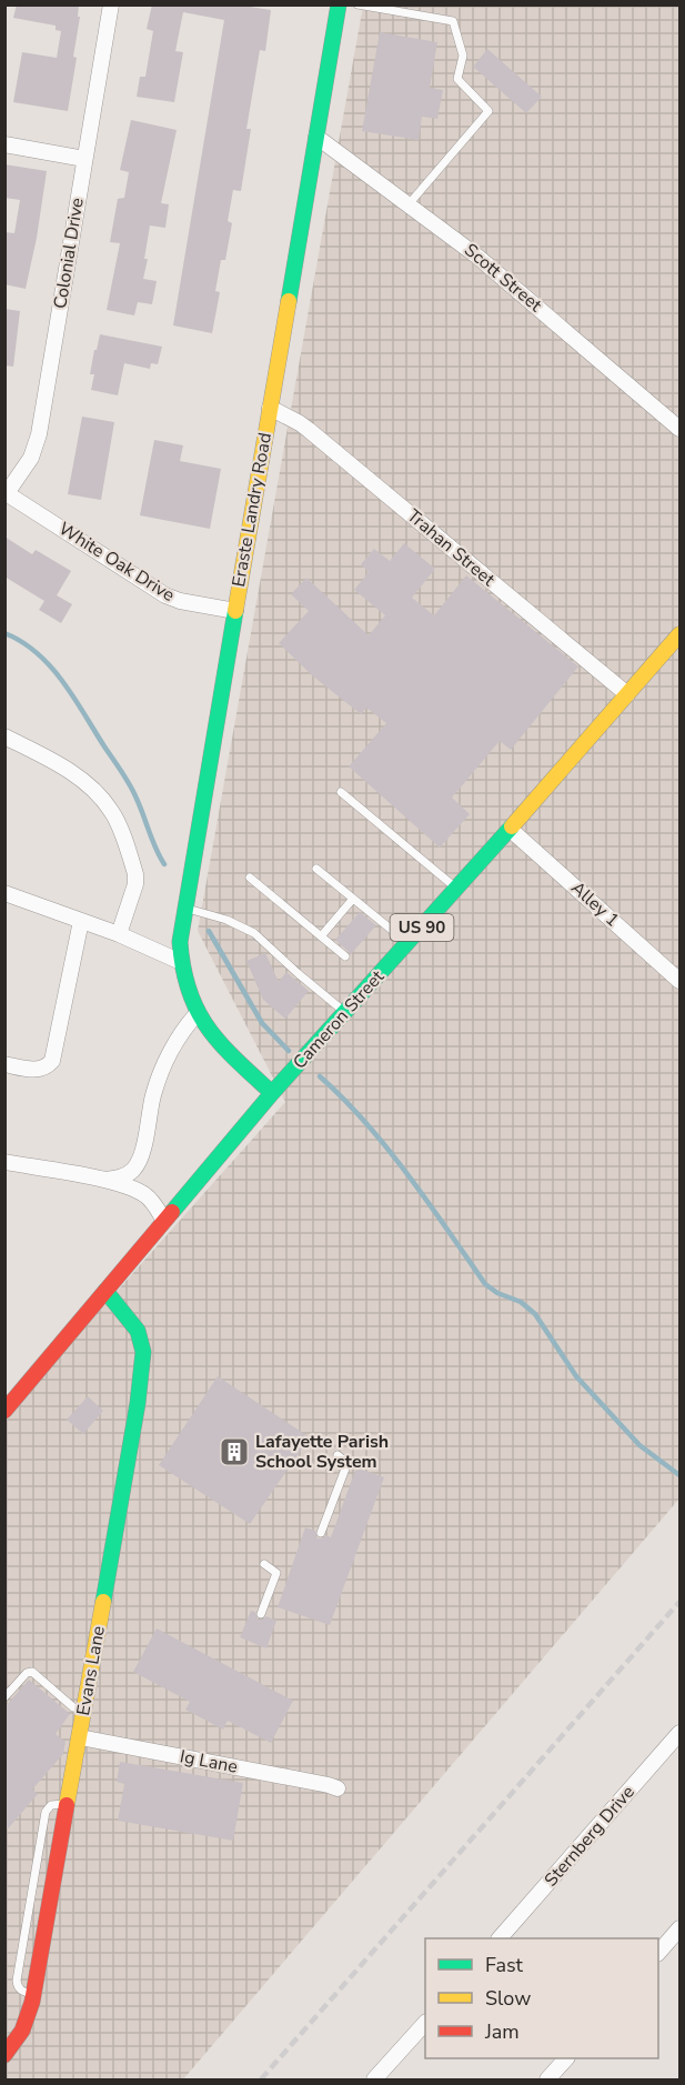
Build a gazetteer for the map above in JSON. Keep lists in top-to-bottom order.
{
  "streets": {
    "street": [
      "Colonial Drive",
      "Scott Street",
      "Eraste Landry Road",
      "Trahan Street",
      "White Oak Drive",
      "Alley 1",
      "US 90",
      "Cameron Street",
      "Evans Lane",
      "Ig Lane",
      "Sternberg Drive"
    ]
  },
  "crossings": [
    ["Colonial Drive", "White Oak Drive"],
    ["Scott Street", "Eraste Landry Road"],
    ["Eraste Landry Road", "Trahan Street"],
    ["Eraste Landry Road", "White Oak Drive"],
    ["Eraste Landry Road", "Cameron Street"],
    ["Trahan Street", "Cameron Street"],
    ["Alley 1", "Cameron Street"],
    ["Cameron Street", "Evans Lane"],
    ["Evans Lane", "Ig Lane"]
  ],
  "places": {
    "building": ["Lafayette Parish School System"]
  },
  "legend": ["Fast", "Slow", "Jam"]
}
